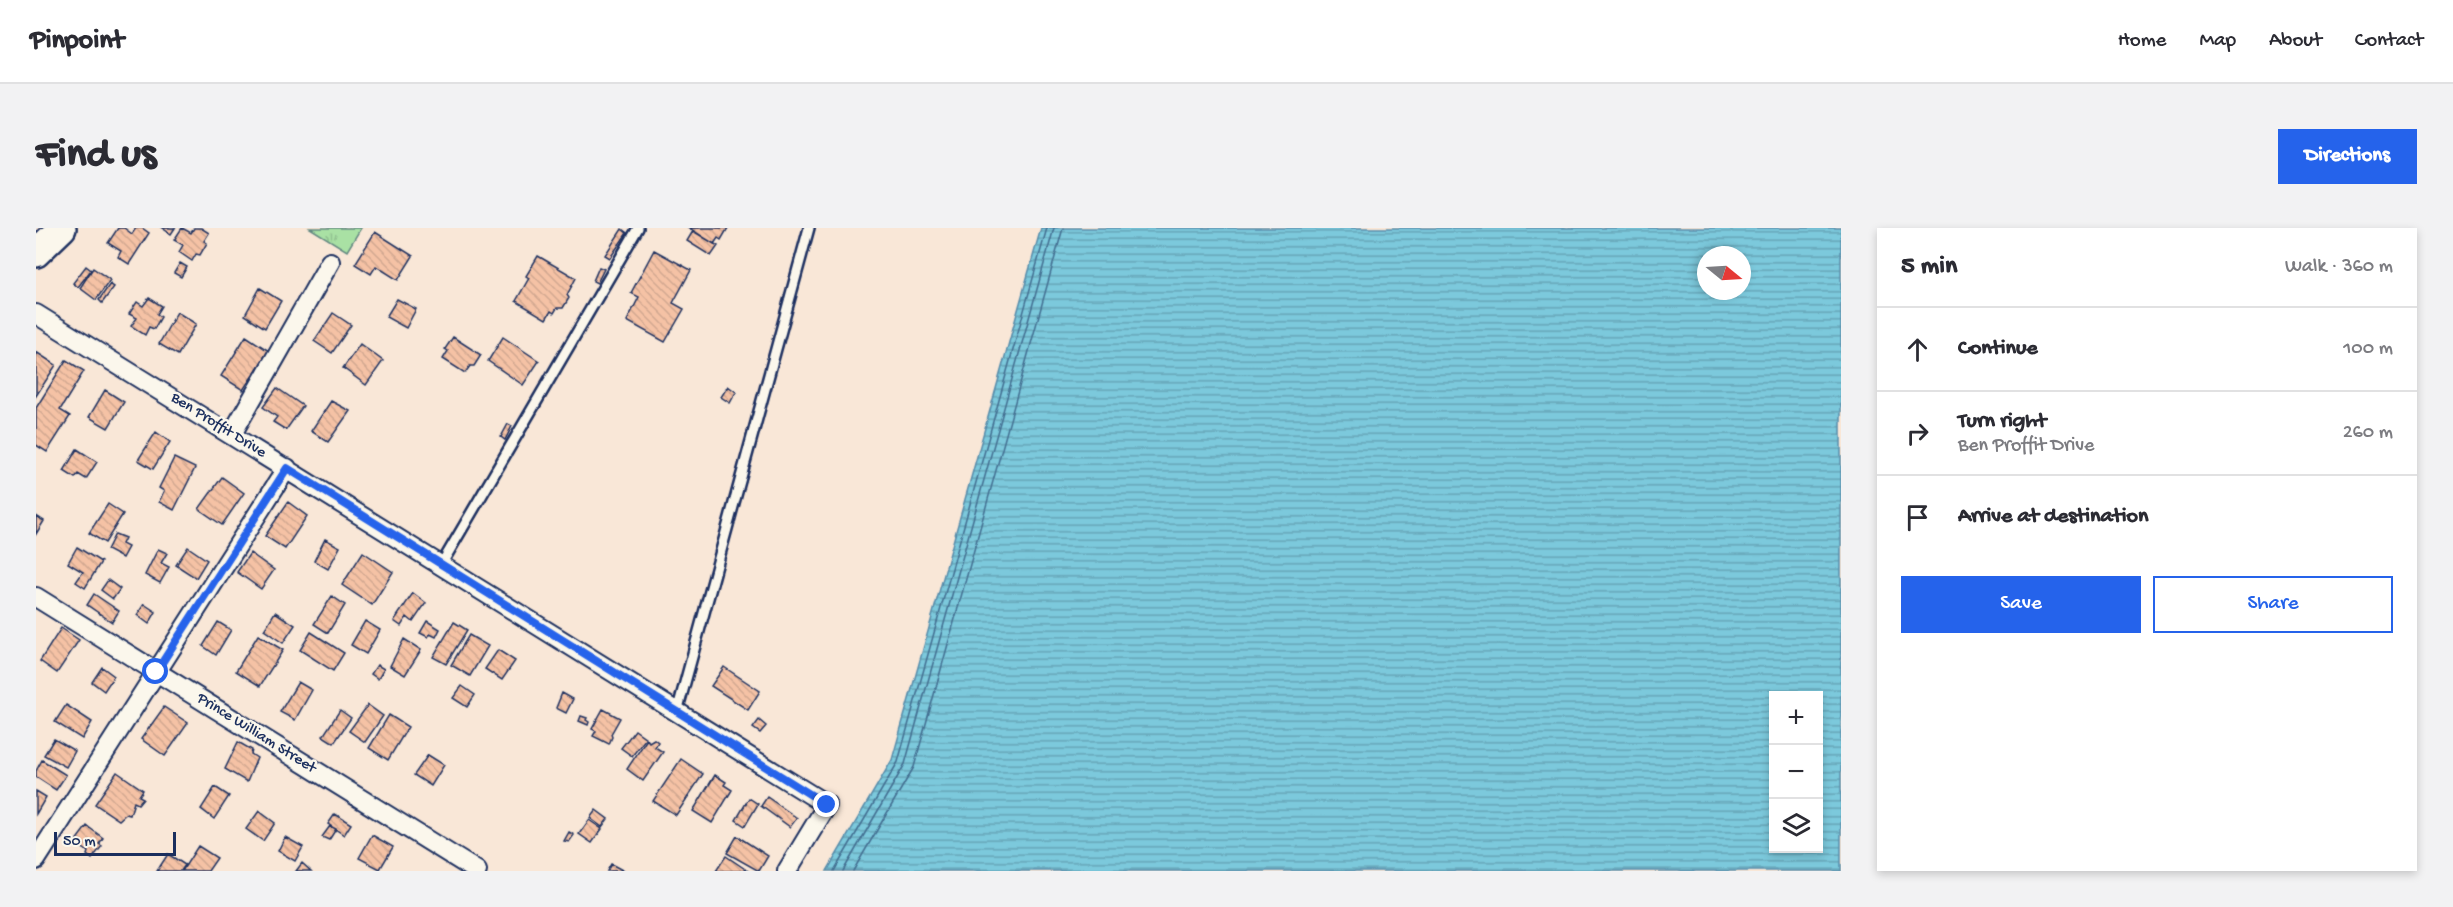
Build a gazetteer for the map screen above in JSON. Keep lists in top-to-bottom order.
{
  "streets": {
    "street": ["Ben Proffit Drive", "Prince William Street"]
  },
  "scale_bar": "50 m",
  "north": "right",
  "page": {
    "header": "Pinpoint",
    "nav": [
      "Home",
      "Map",
      "About",
      "Contact"
    ],
    "buttons": [
      "Directions",
      ["Save", "Share"]
    ],
    "title": "Find us",
    "heading": ["5 min", "Walk · 360 m"],
    "list": [
      ["Continue", "100 m"],
      ["Turn right", "Ben Proffit Drive", "260 m"],
      "Arrive at destination"
    ],
    "map_buttons": ["+", "−"],
    "scale": "50 m"
  }
}
